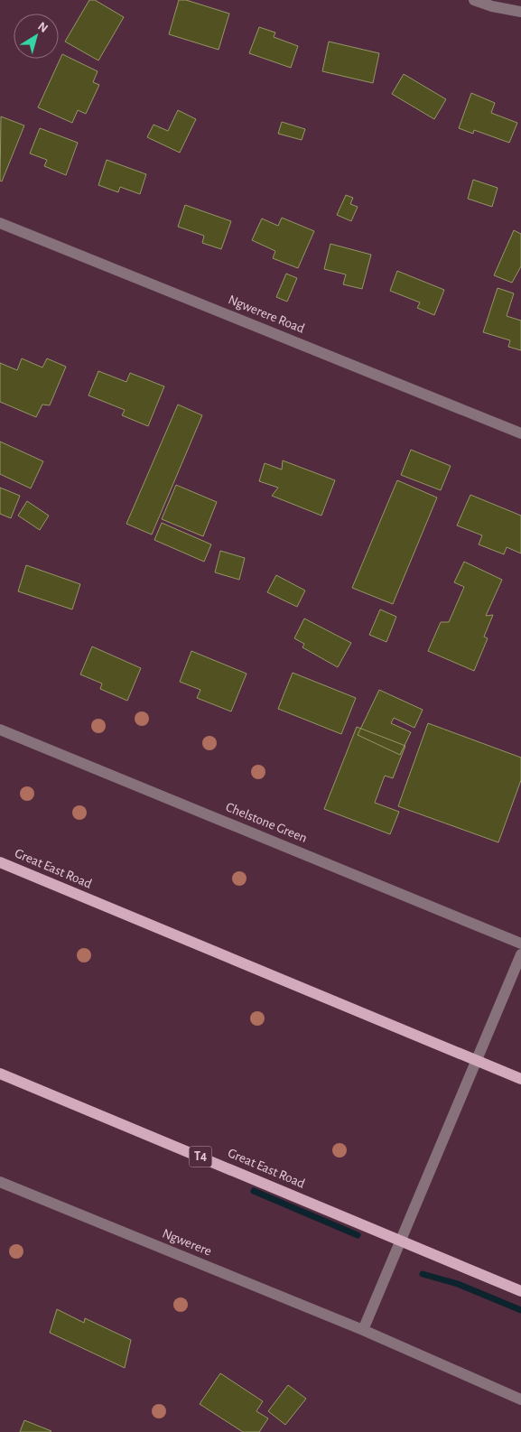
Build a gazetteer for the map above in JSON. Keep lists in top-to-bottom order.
{
  "streets": {
    "main road": ["Great East Road", "T4"],
    "street": ["Ngwerere Road", "Chelstone Green", "Ngwerere"]
  },
  "north": "top right"
}
